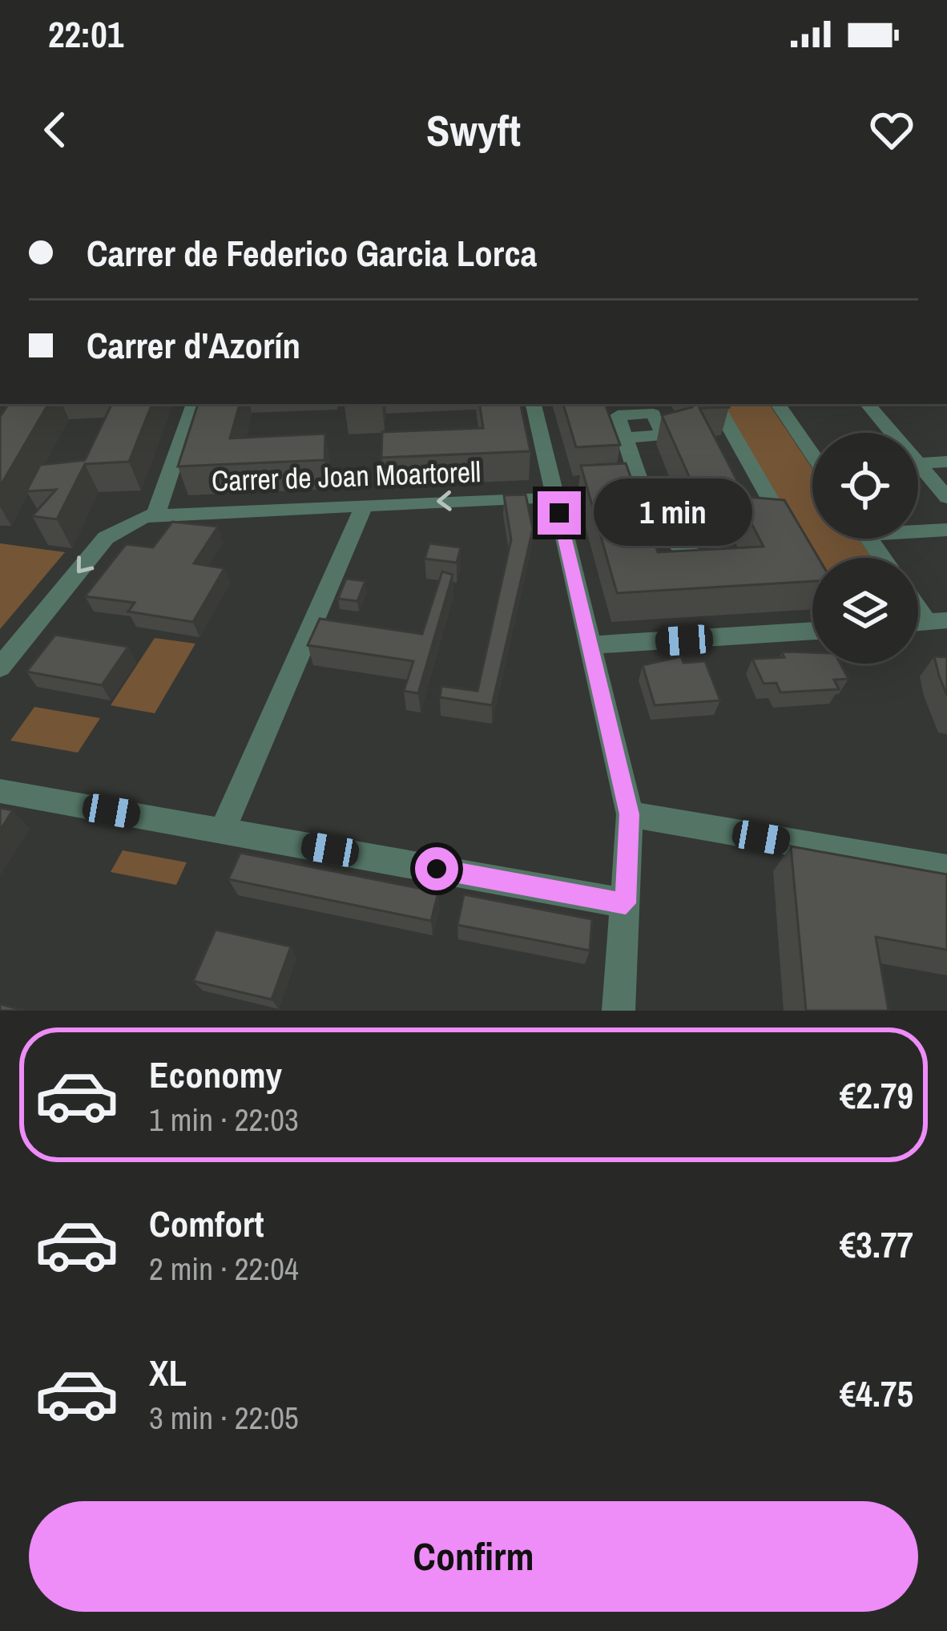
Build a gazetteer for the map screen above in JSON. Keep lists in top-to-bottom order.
{
  "streets": {
    "street": ["Carrer de Joan Moartorell"]
  },
  "one_way": ["Carrer de Joan Moartorell"],
  "page": {
    "status": "22:01",
    "header": "Swyft",
    "banner": ["Carrer de Federico Garcia Lorca", "Carrer d'Azorín"],
    "bubble": "1 min",
    "list": [
      {
        "name": "Economy",
        "note": "1 min · 22:03",
        "value": "€2.79"
      },
      {
        "name": "Comfort",
        "note": "2 min · 22:04",
        "value": "€3.77"
      },
      {
        "name": "XL",
        "note": "3 min · 22:05",
        "value": "€4.75"
      }
    ],
    "buttons": "Confirm"
  }
}
